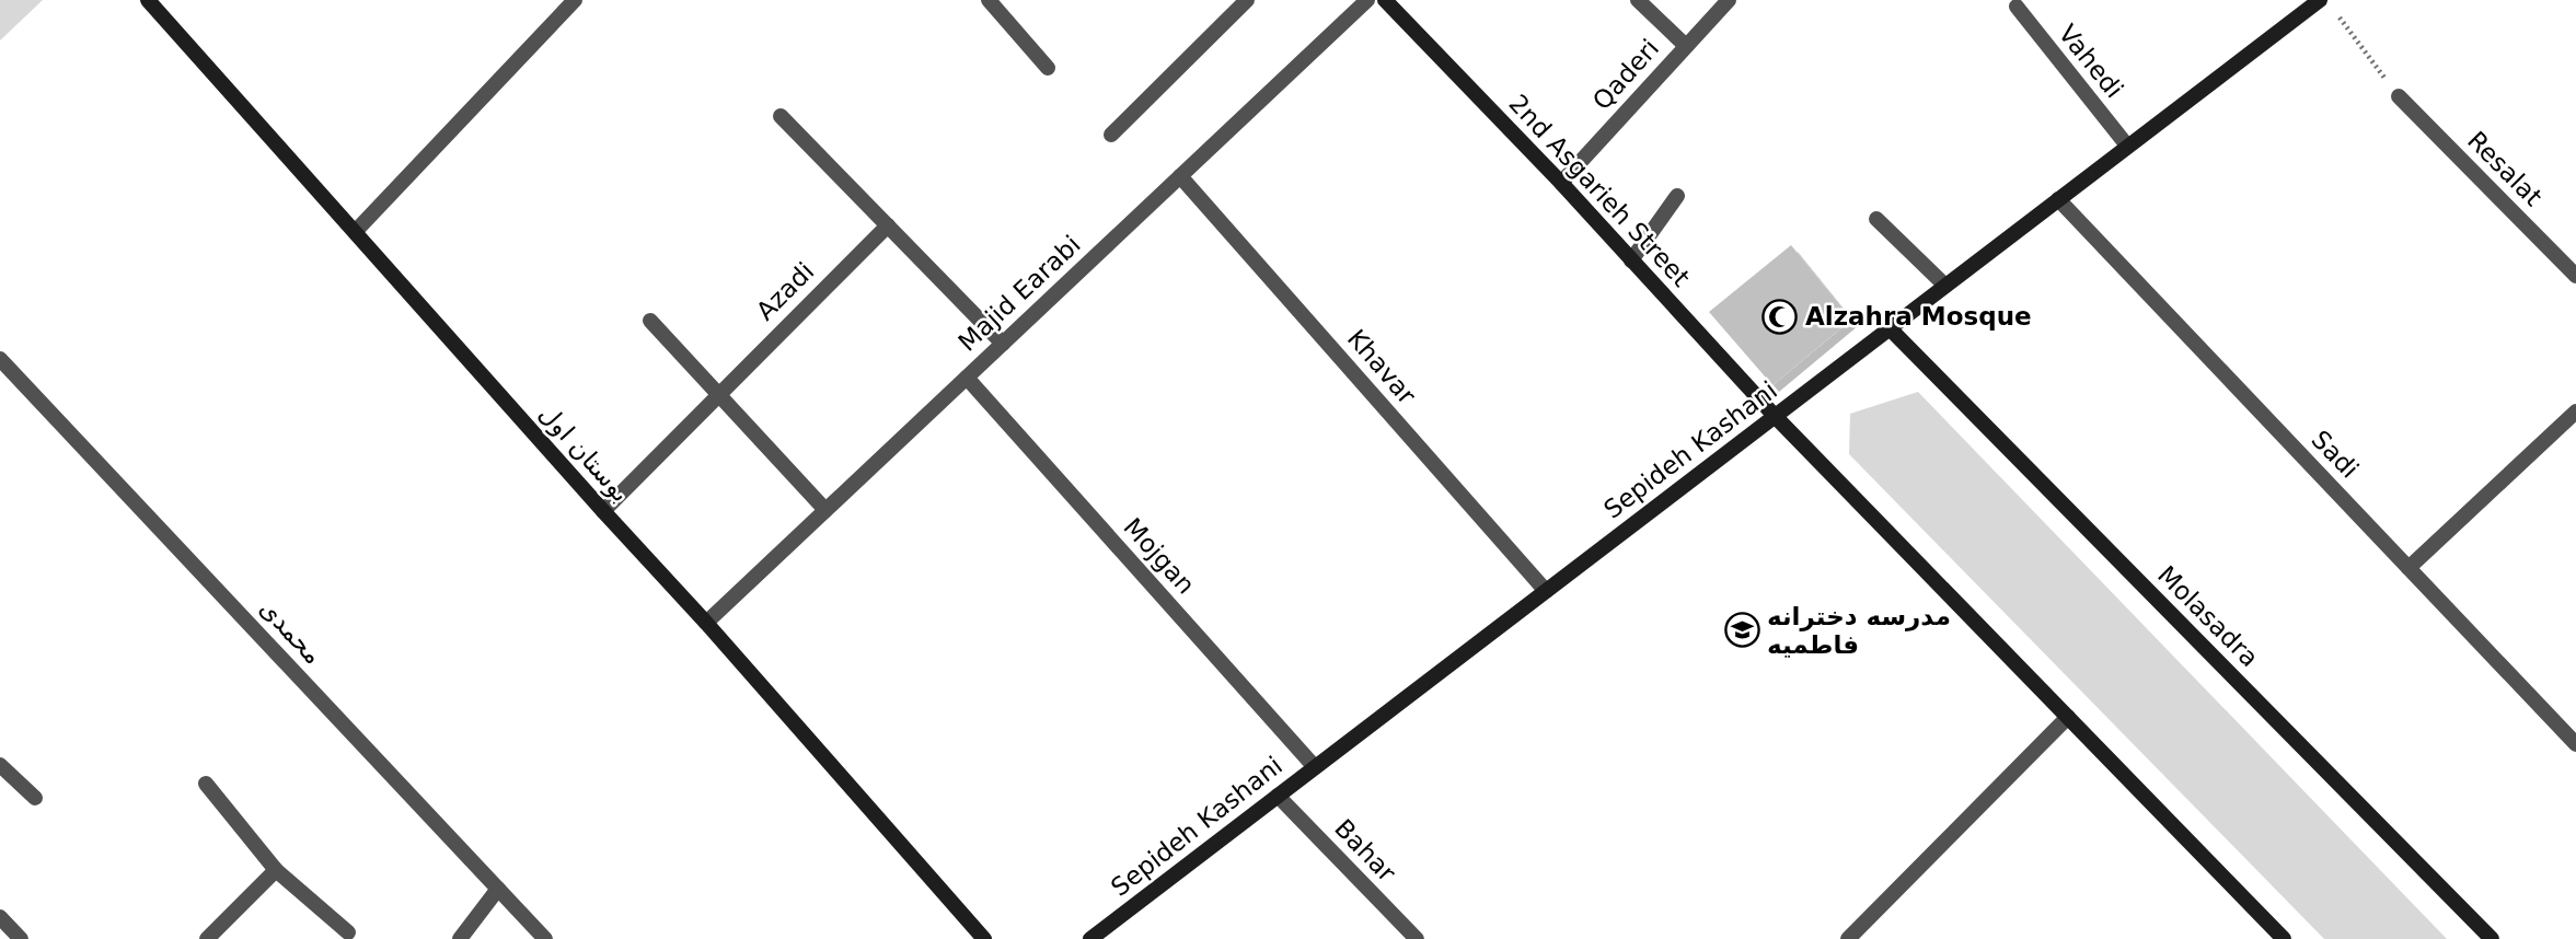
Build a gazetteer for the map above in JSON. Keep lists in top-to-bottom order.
{
  "streets": {
    "street": [
      "Vahedi",
      "Qaderi",
      "Resalat",
      "2nd Asgarieh Street",
      "Azadi",
      "Majid Earabi",
      "Khavar",
      "Sepideh Kashani",
      "بوستان اول",
      "Sadi",
      "Mojgan",
      "Molasadra",
      "محمدی",
      "Bahar"
    ]
  },
  "crossings": [
    ["Vahedi", "Sepideh Kashani"],
    ["Qaderi", "2nd Asgarieh Street"],
    ["2nd Asgarieh Street", "Sepideh Kashani"],
    ["Azadi", "بوستان اول"],
    ["Majid Earabi", "Khavar"],
    ["Majid Earabi", "بوستان اول"],
    ["Majid Earabi", "Mojgan"],
    ["Khavar", "Sepideh Kashani"],
    ["Sepideh Kashani", "Sadi"],
    ["Sepideh Kashani", "Mojgan"],
    ["Sepideh Kashani", "Molasadra"],
    ["Sepideh Kashani", "Bahar"]
  ],
  "places": {
    "mosque": ["Alzahra Mosque"],
    "school or university": ["مدرسه دخترانه فاطمیه"]
  }
}
